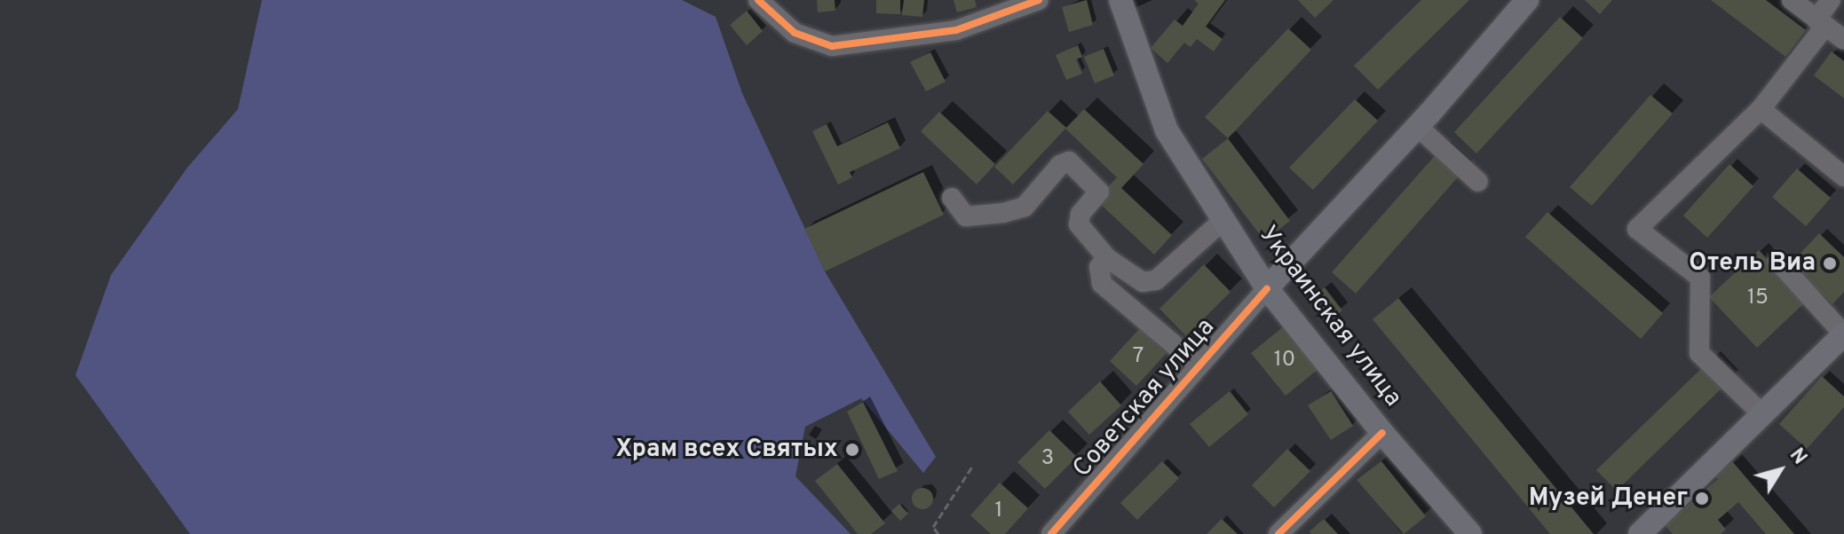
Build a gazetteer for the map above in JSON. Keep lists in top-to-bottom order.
{
  "streets": {
    "main road": ["Украинская улица", "Советская улица"]
  },
  "crossings": [
    ["Украинская улица", "Советская улица"]
  ],
  "places": ["Отель Виа", "Храм всех Святых", "Музей Денег"],
  "house_numbers": [
    "15",
    "7",
    "10",
    "3",
    "1"
  ],
  "north": "top right"
}
